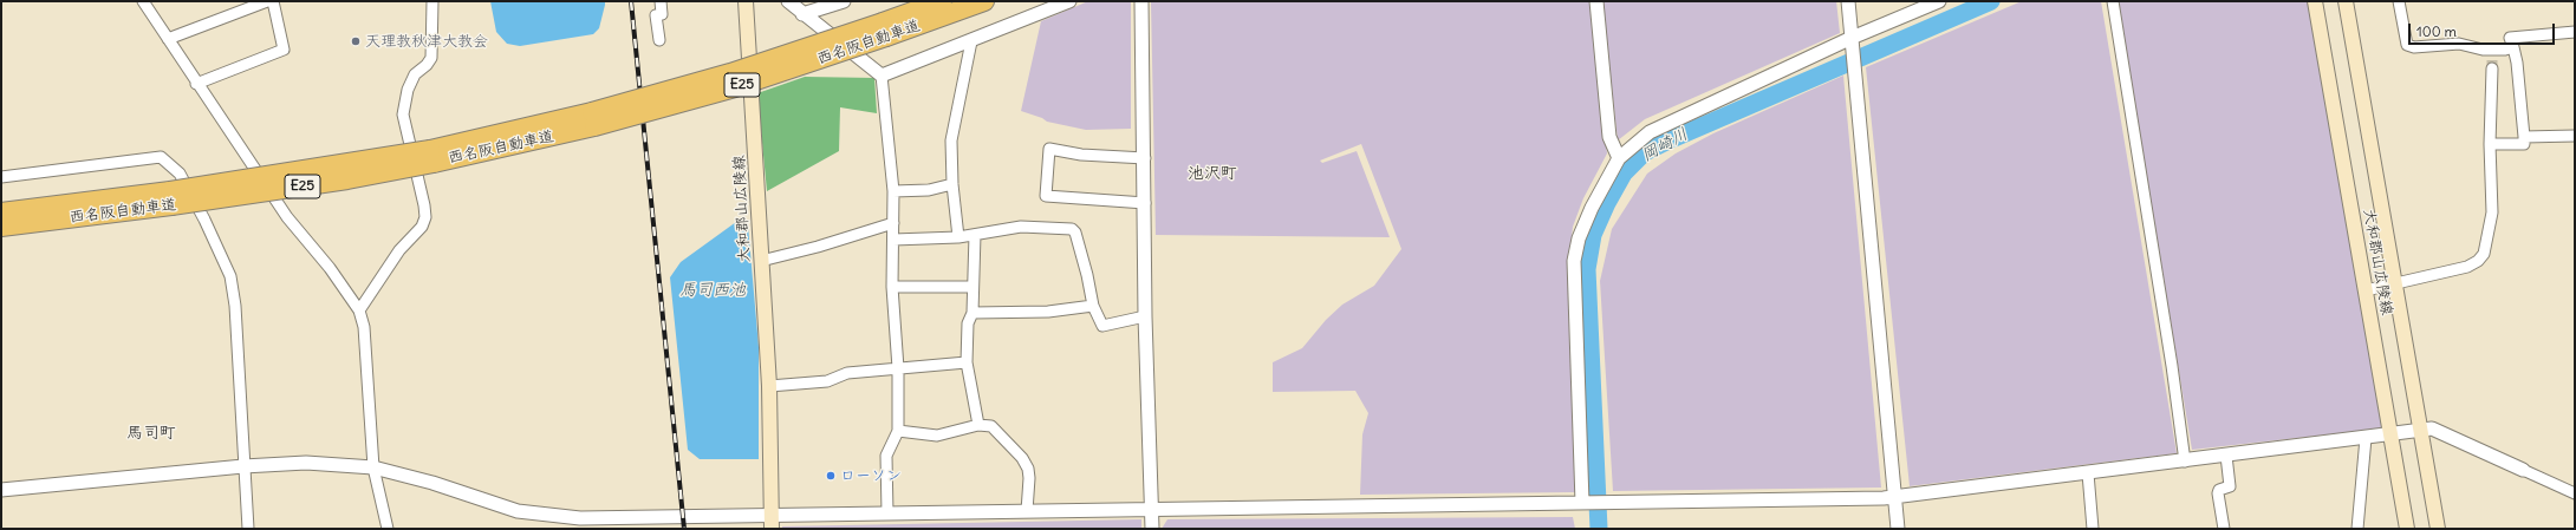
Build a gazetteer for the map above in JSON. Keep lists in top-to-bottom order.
{
  "streets": {
    "highway": ["西名阪自動車道", "E25"],
    "main road": ["大和郡山広陵線"]
  },
  "districts": ["池沢町", "馬司町"],
  "water": ["岡崎川", "馬司西池"],
  "places": ["天理教秋津大教会", "ローソン"],
  "scale_bar": "100 m"
}
